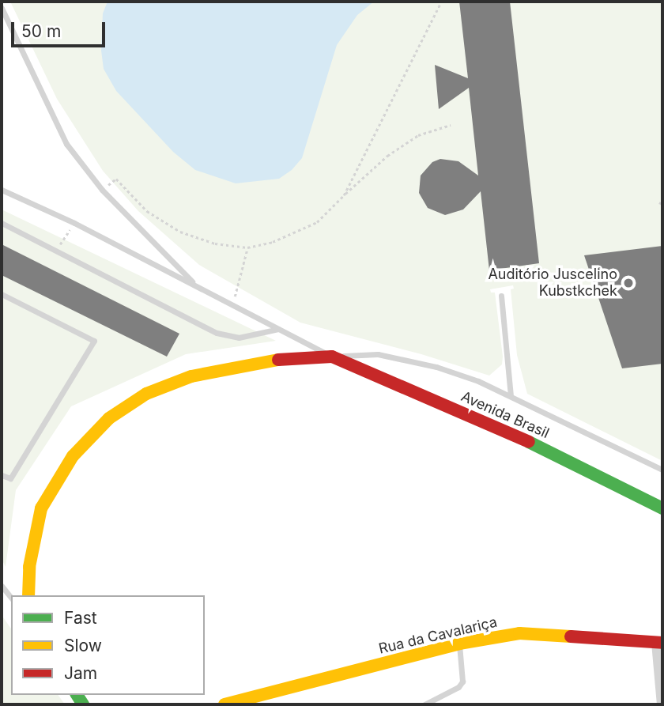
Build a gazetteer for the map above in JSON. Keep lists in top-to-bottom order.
{
  "streets": {
    "street": ["Avenida Brasil", "Rua da Cavalariça"]
  },
  "places": ["Auditório Juscelino Kubstkchek"],
  "legend": ["Fast", "Slow", "Jam"],
  "scale_bar": "50 m"
}
